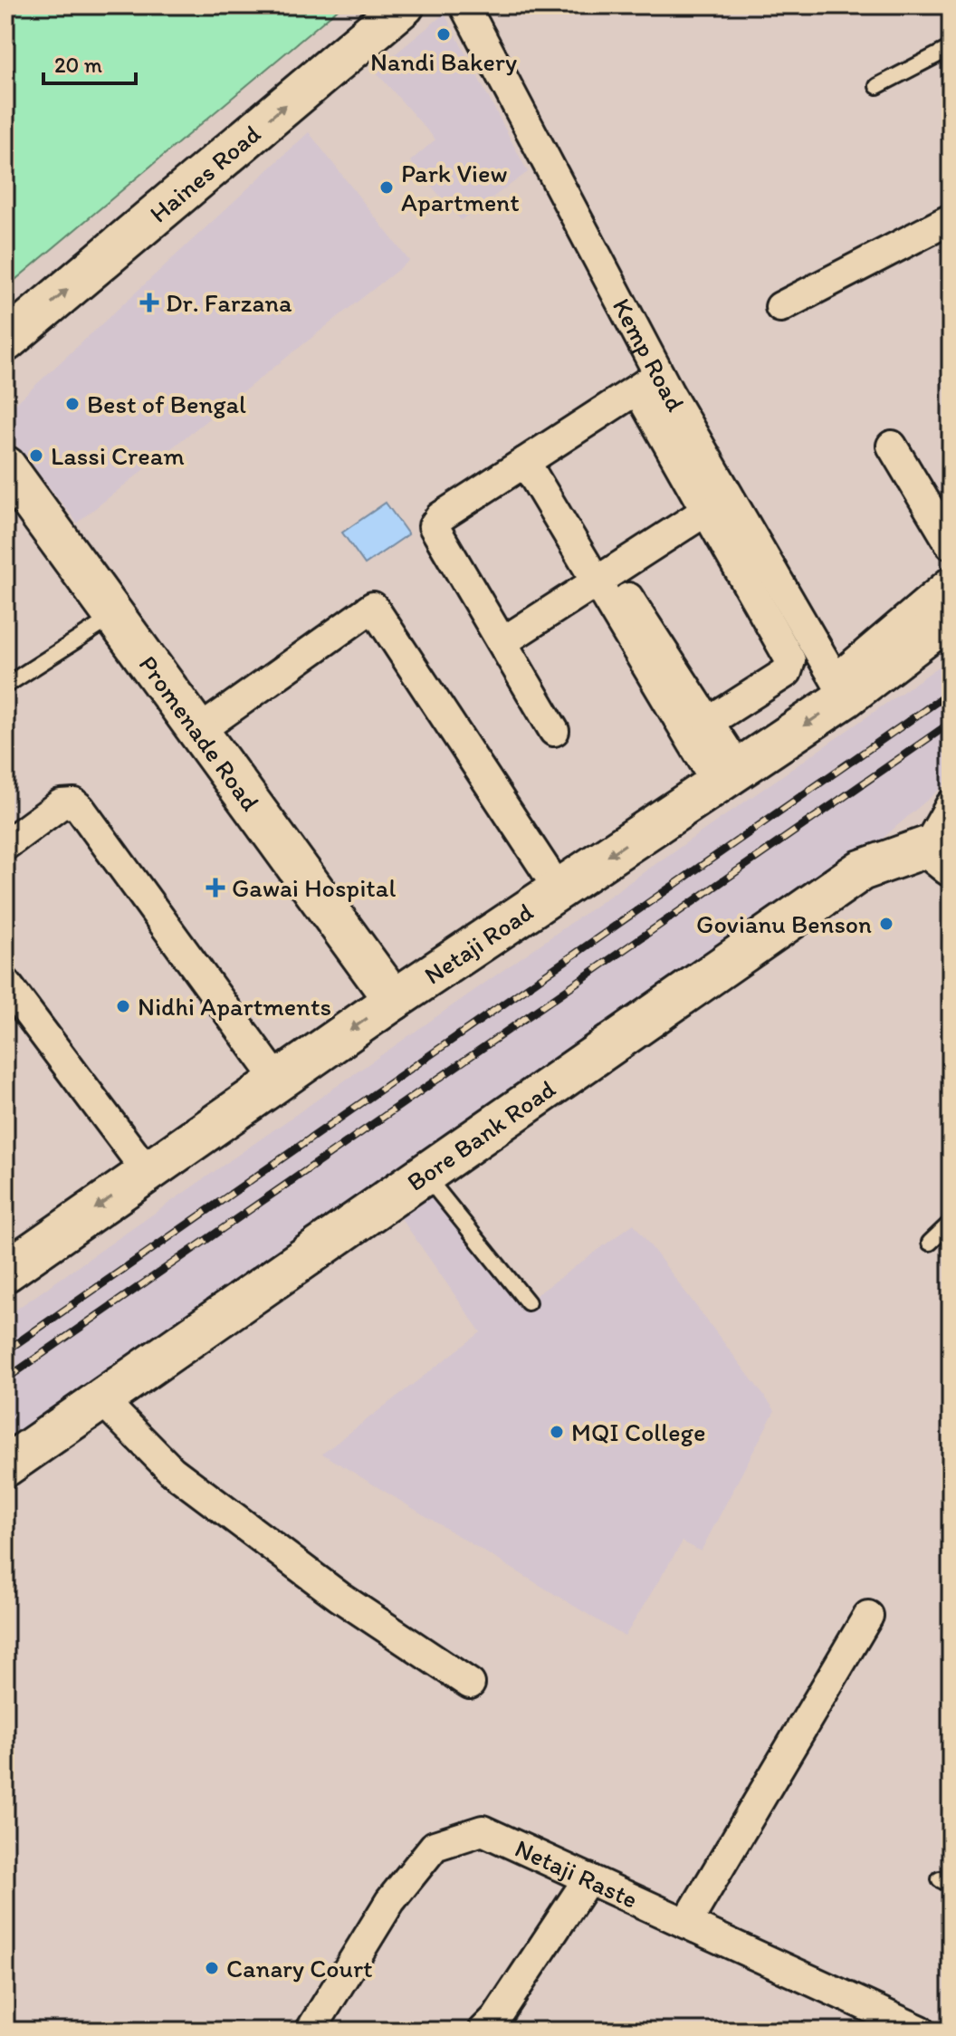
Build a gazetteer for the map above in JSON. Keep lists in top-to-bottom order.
{
  "streets": {
    "street": [
      "Haines Road",
      "Kemp Road",
      "Promenade Road",
      "Netaji Road",
      "Bore Bank Road",
      "Netaji Raste"
    ]
  },
  "crossings": [
    ["Kemp Road", "Netaji Road"],
    ["Promenade Road", "Netaji Road"]
  ],
  "one_way": ["Haines Road"],
  "places": {
    "other": [
      "Nandi Bakery",
      "Park View Apartment",
      "Best of Bengal",
      "Lassi Cream",
      "Govianu Benson",
      "Nidhi Apartments",
      "MQI College",
      "Canary Court"
    ],
    "health": ["Dr. Farzana", "Gawai Hospital"]
  },
  "scale_bar": "20 m"
}
